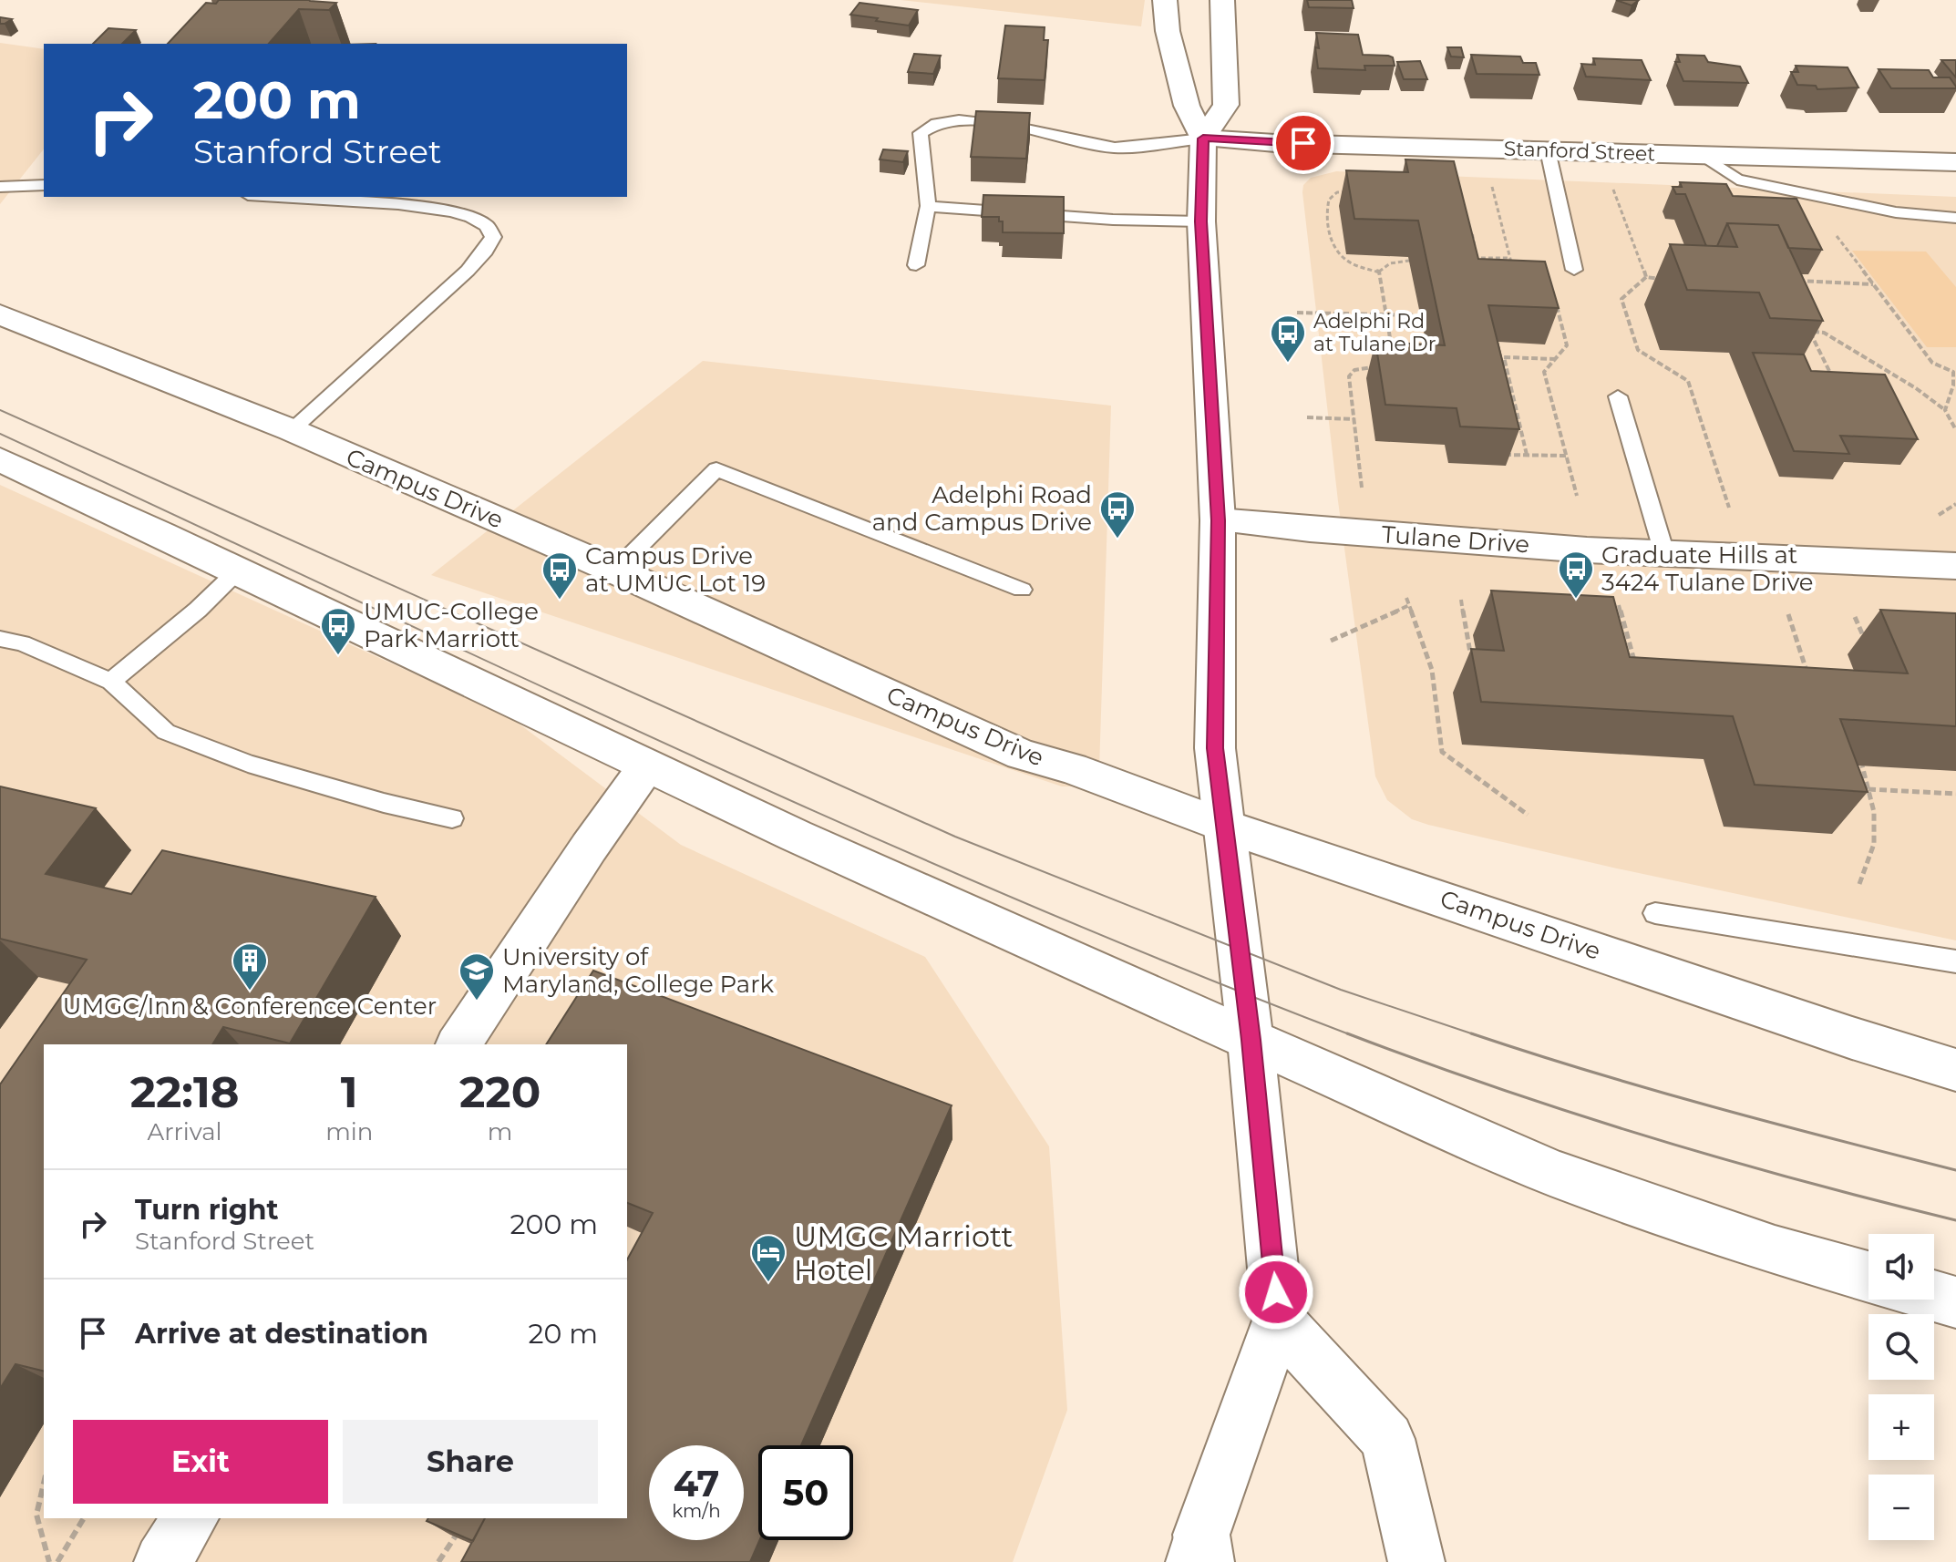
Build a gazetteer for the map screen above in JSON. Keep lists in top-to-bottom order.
{
  "streets": {
    "street": ["Stanford Street", "Campus Drive", "Tulane Drive"]
  },
  "places": {
    "bus stop": [
      "Adelphi Rd at Tulane Dr",
      "Adelphi Road and Campus Drive",
      "Graduate Hills at 3424 Tulane Drive",
      "Campus Drive at UMUC Lot 19",
      "UMUC-College Park Marriott"
    ],
    "building": ["UMGC/Inn & Conference Center"],
    "school or university": ["University of Maryland, College Park"],
    "hotel": ["UMGC Marriott Hotel"]
  },
  "page": {
    "turn": ["200 m", "Stanford Street"],
    "eta": [
      "22:18",
      "Arrival",
      "1",
      "min",
      "220",
      "m"
    ],
    "list": [
      {
        "name": "Turn right",
        "note": "Stanford Street",
        "value": "200 m"
      },
      {
        "name": "Arrive at destination",
        "value": "20 m"
      }
    ],
    "map_buttons": ["+", "−"],
    "buttons": ["Exit", "Share"],
    "speed": "47 km/h",
    "limit": "50"
  }
}
